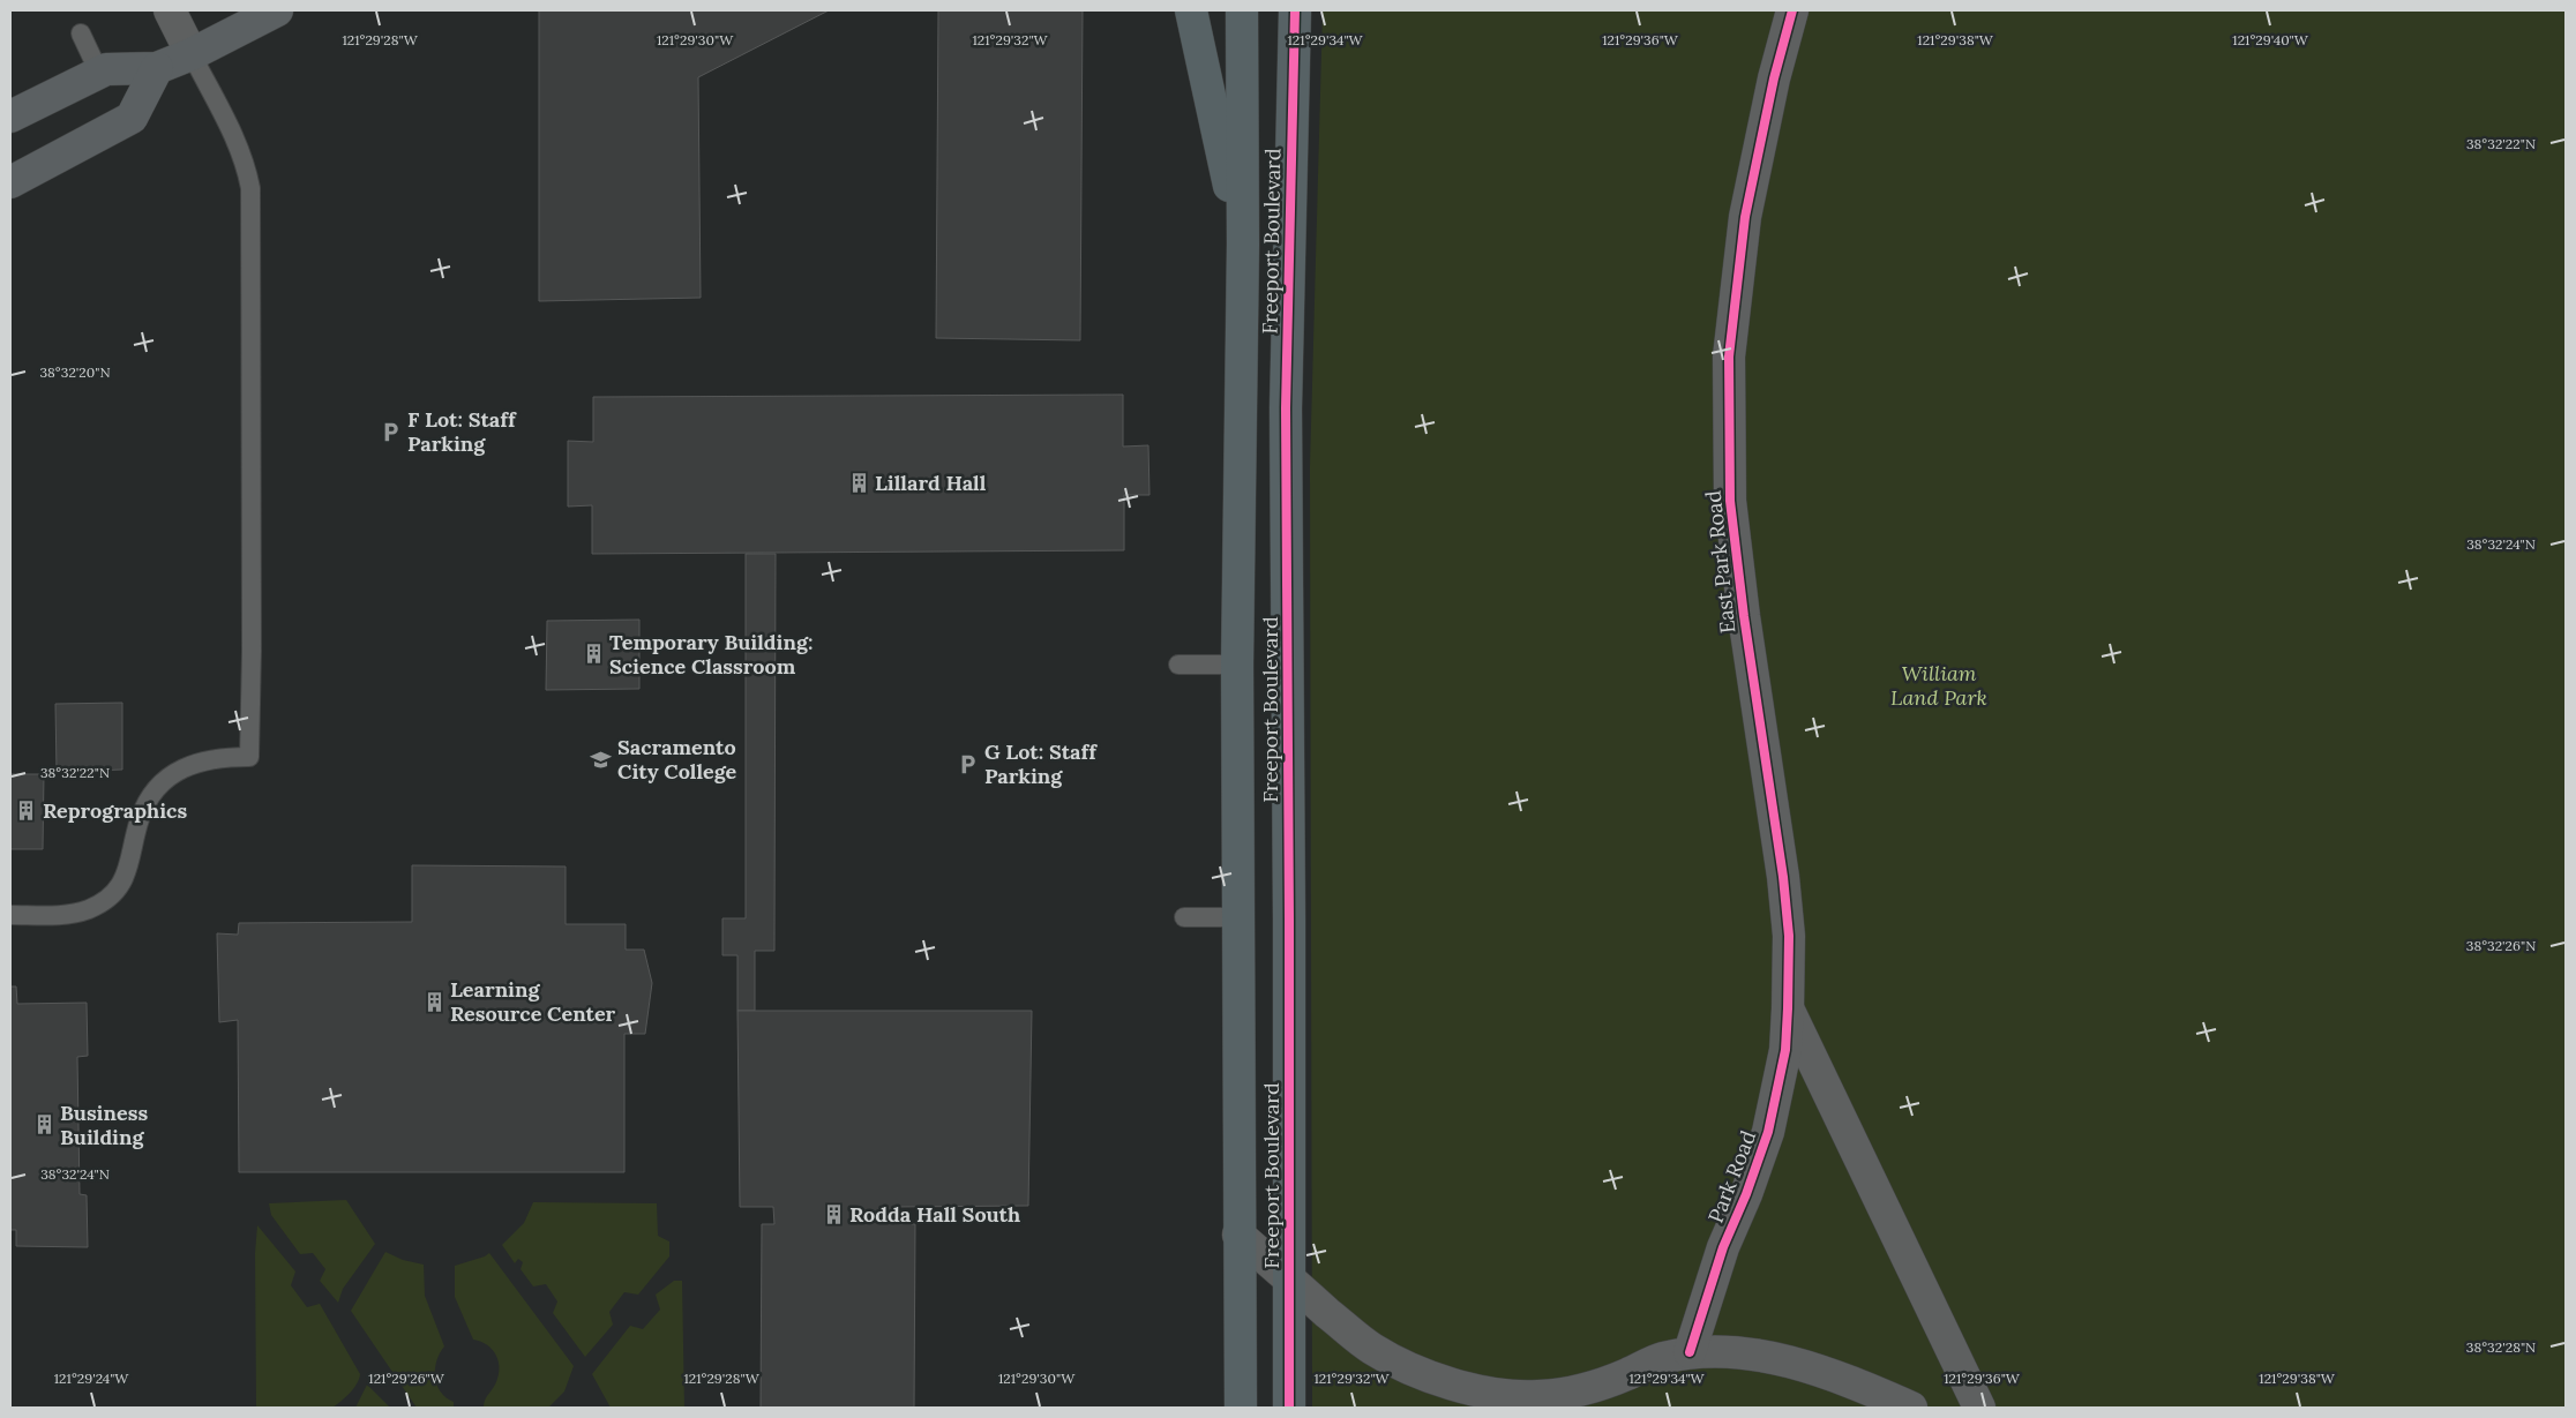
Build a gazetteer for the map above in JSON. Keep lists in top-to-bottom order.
{
  "streets": {
    "main road": ["Freeport Boulevard"],
    "street": ["East Park Road", "Park Road"]
  },
  "crossings": [
    ["East Park Road", "Park Road"]
  ],
  "parks": ["William Land Park"],
  "places": {
    "parking": ["F Lot: Staff Parking", "G Lot: Staff Parking"],
    "building": [
      "Lillard Hall",
      "Temporary Building: Science Classroom",
      "Reprographics",
      "Learning Resource Center",
      "Business Building",
      "Rodda Hall South"
    ],
    "school or university": ["Sacramento City College"]
  },
  "coordinates": [
    "121°29'28\"W",
    "121°29'30\"W",
    "121°29'32\"W",
    "121°29'34\"W",
    "121°29'36\"W",
    "121°29'38\"W",
    "121°29'40\"W",
    "38°32'22\"N",
    "38°32'20\"N",
    "38°32'24\"N",
    "38°32'26\"N",
    "38°32'28\"N",
    "121°29'24\"W",
    "121°29'26\"W"
  ]
}
